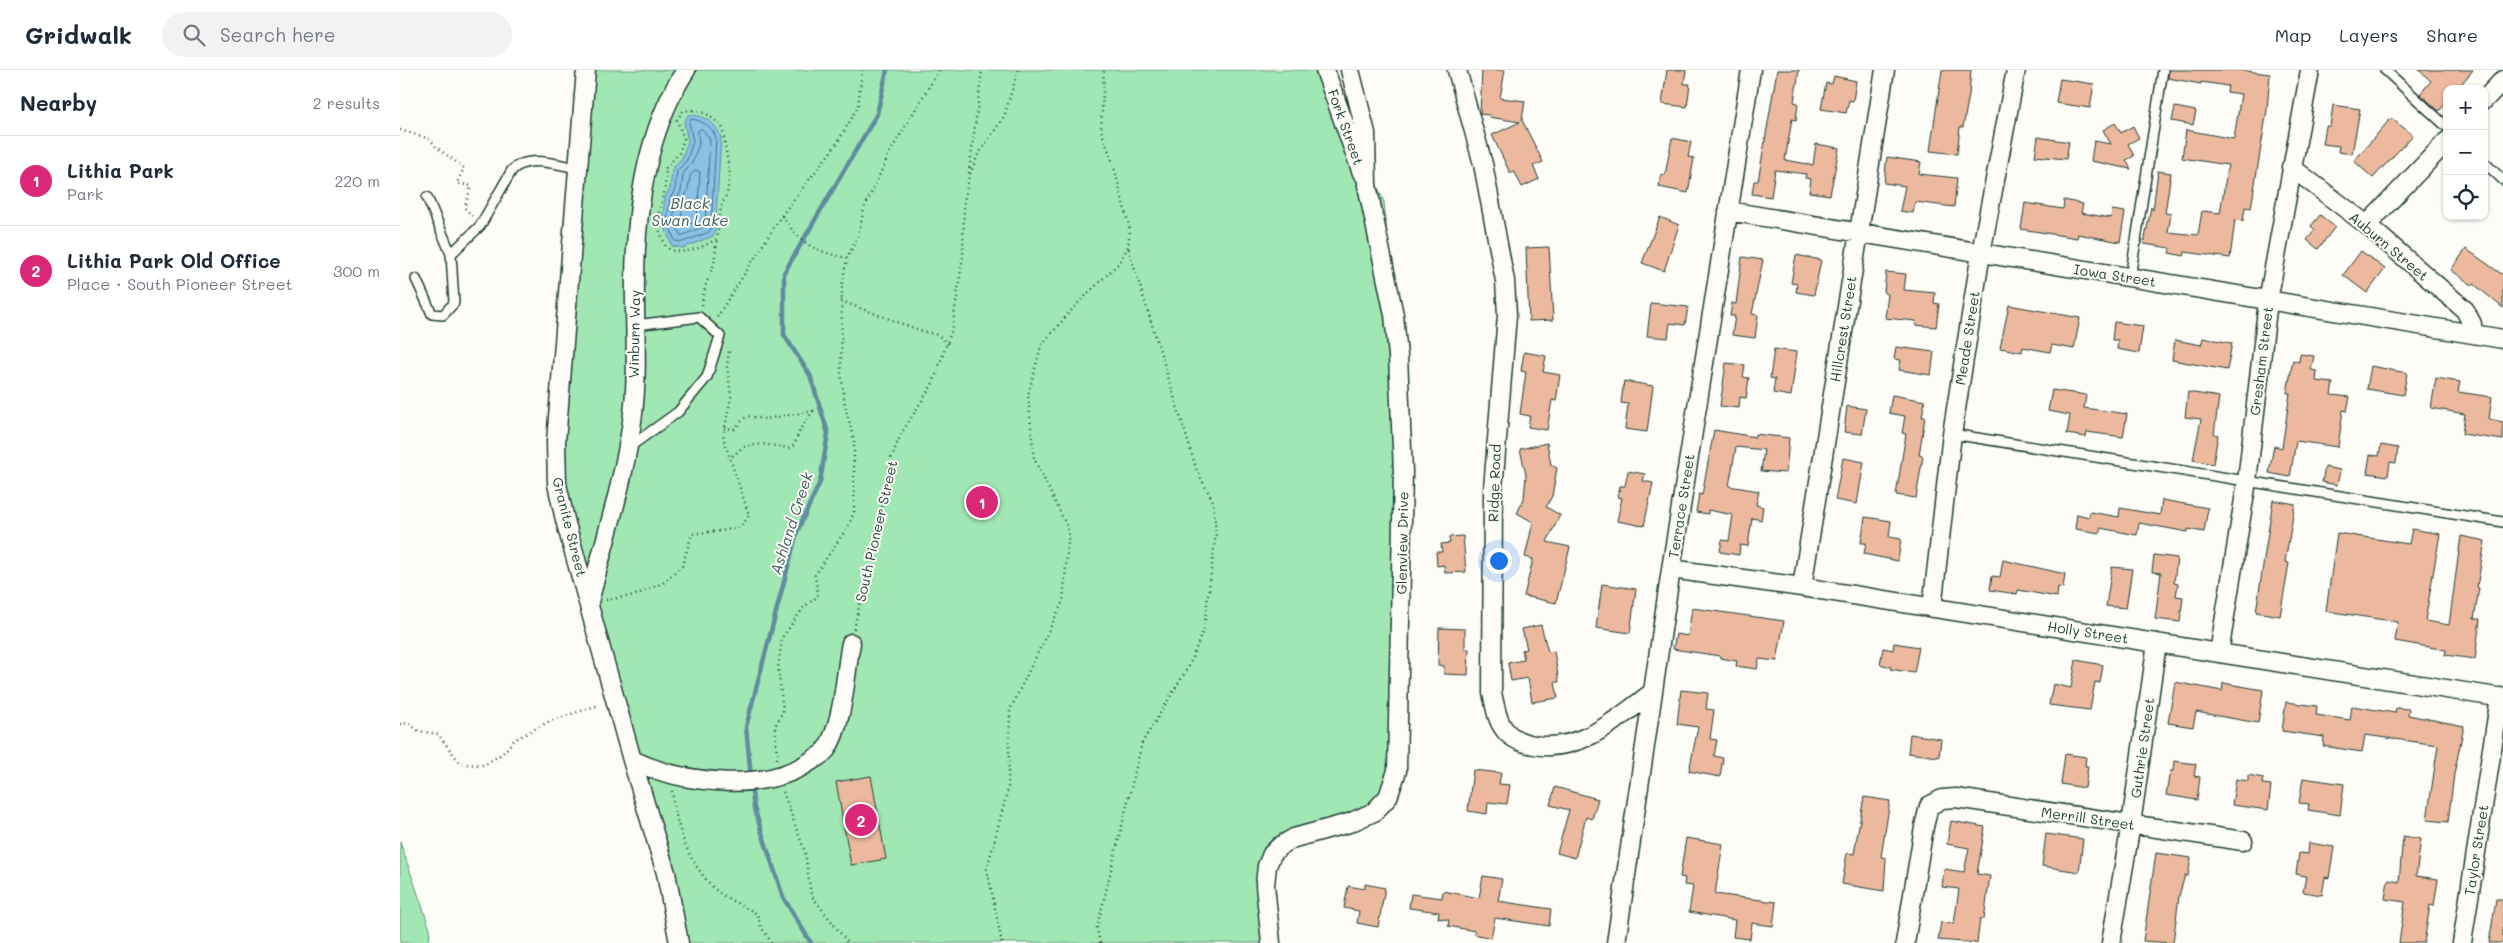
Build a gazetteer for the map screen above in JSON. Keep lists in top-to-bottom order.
{
  "streets": {
    "street": [
      "Fork Street",
      "Auburn Street",
      "Iowa Street",
      "Hillcrest Street",
      "Winburn Way",
      "Meade Street",
      "Gresham Street",
      "Ridge Road",
      "Terrace Street",
      "Granite Street",
      "Glenview Drive",
      "Holly Street",
      "Guthrie Street",
      "Merrill Street",
      "Taylor Street"
    ],
    "path": ["South Pioneer Street"]
  },
  "crossings": [
    ["Fork Street", "Glenview Drive"],
    ["Auburn Street", "Iowa Street"],
    ["Auburn Street", "Gresham Street"],
    ["Iowa Street", "Hillcrest Street"],
    ["Iowa Street", "Meade Street"],
    ["Iowa Street", "Gresham Street"],
    ["Iowa Street", "Terrace Street"],
    ["Hillcrest Street", "Holly Street"],
    ["Winburn Way", "Granite Street"],
    ["Meade Street", "Holly Street"],
    ["Gresham Street", "Holly Street"],
    ["Ridge Road", "Terrace Street"],
    ["Terrace Street", "Holly Street"],
    ["Holly Street", "Guthrie Street"],
    ["Holly Street", "Taylor Street"],
    ["Guthrie Street", "Merrill Street"]
  ],
  "water": ["Black Swan Lake", "Ashland Creek"],
  "page": {
    "header": "Gridwalk",
    "search": "Search here",
    "nav": ["Map", "Layers", "Share"],
    "heading": ["Nearby", "2 results"],
    "map_buttons": ["+", "−"],
    "list": [
      {
        "mark": "1",
        "name": "Lithia Park",
        "note": "Park",
        "value": "220 m"
      },
      {
        "mark": "2",
        "name": "Lithia Park Old Office",
        "note": "Place · South Pioneer Street",
        "value": "300 m"
      }
    ],
    "pins": ["1", "2"]
  }
}
